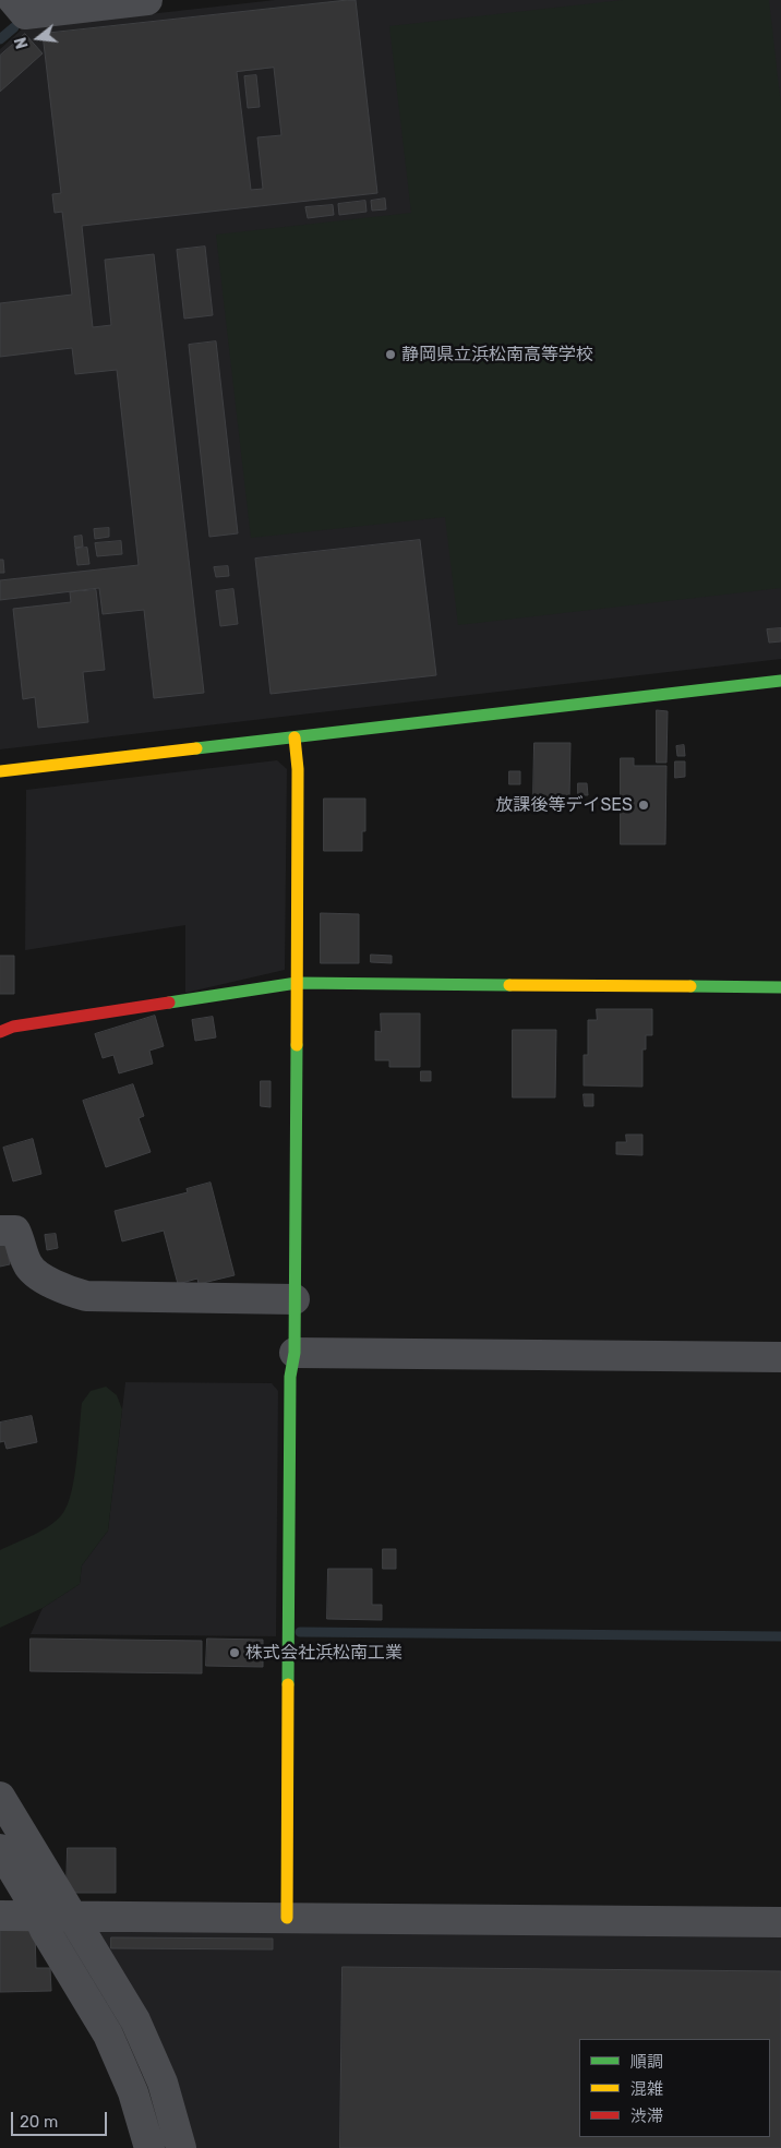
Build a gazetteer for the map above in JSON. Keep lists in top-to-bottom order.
{
  "places": ["静岡県立浜松南高等学校", "放課後等デイSES", "株式会社浜松南工業"],
  "legend": ["順調", "混雑", "渋滞"],
  "scale_bar": "20 m",
  "north": "left"
}
